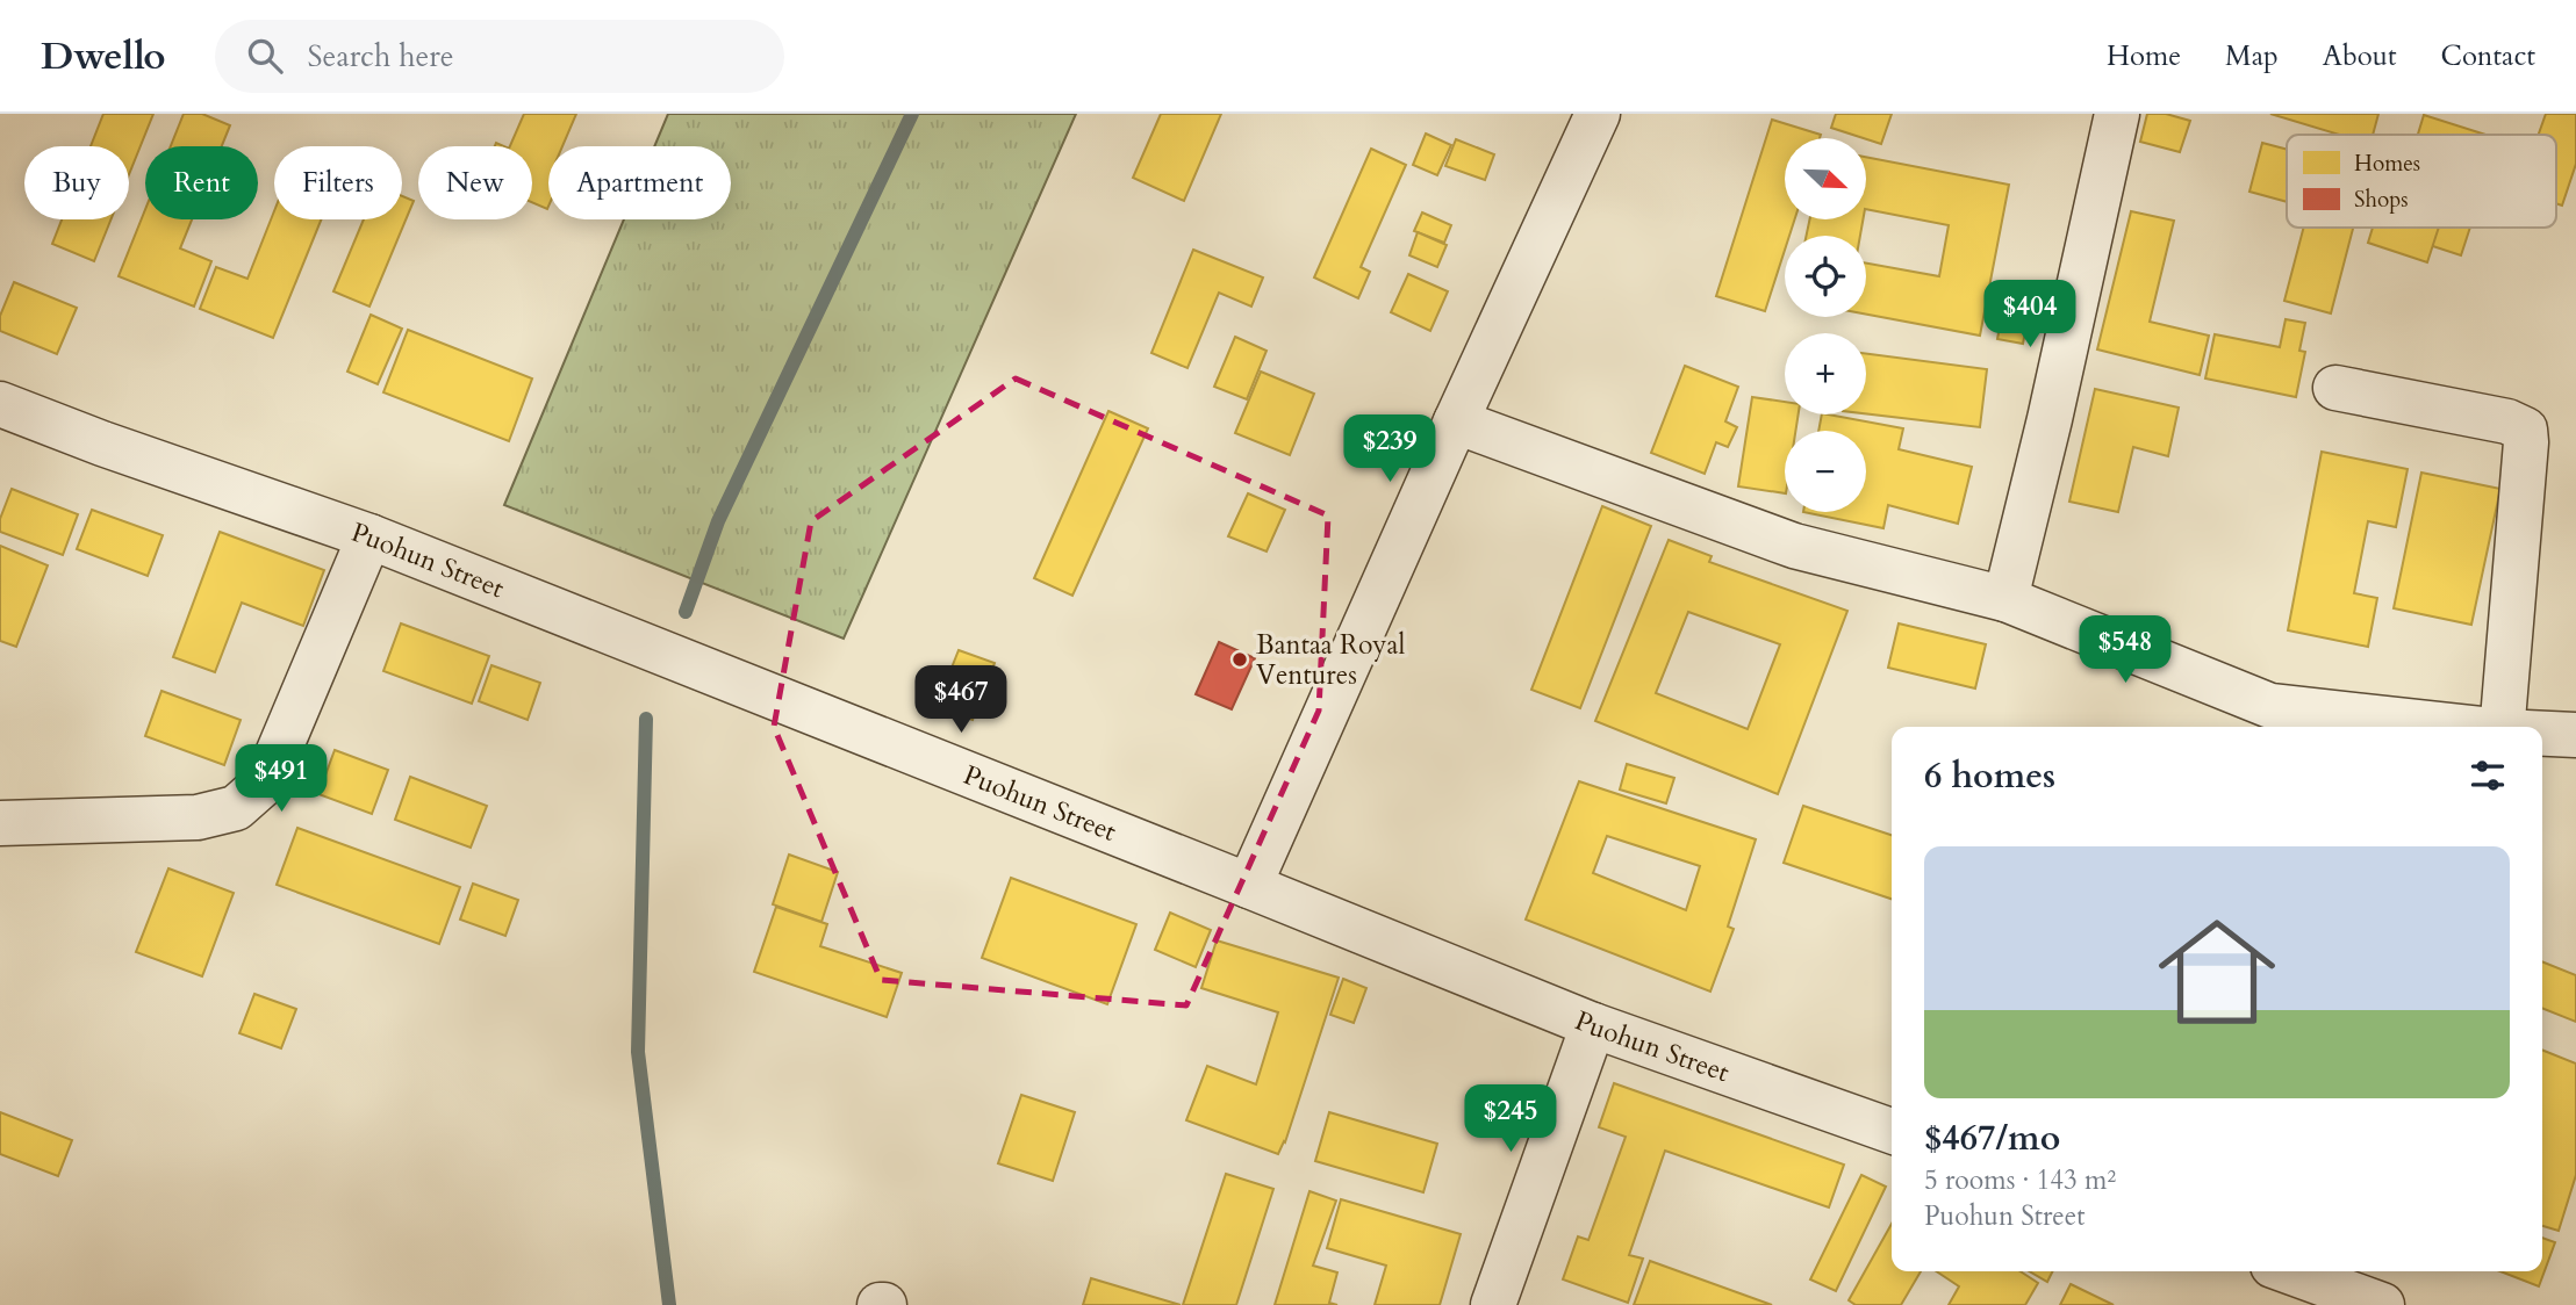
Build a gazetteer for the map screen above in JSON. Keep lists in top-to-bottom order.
{
  "streets": {
    "street": ["Puohun Street"]
  },
  "places": ["Bantaa Royal Ventures"],
  "legend": ["Homes", "Shops"],
  "north": "bottom right",
  "page": {
    "header": "Dwello",
    "search": "Search here",
    "nav": [
      "Home",
      "Map",
      "About",
      "Contact"
    ],
    "map_buttons": ["+", "−"],
    "chip": [
      "Buy",
      "Rent",
      "Filters",
      "New",
      "Apartment"
    ],
    "price": [
      "$404",
      "$239",
      "$548",
      "$467",
      "$491",
      "$245"
    ],
    "heading": "6 homes",
    "list": [
      {
        "name": "$467/mo",
        "note": "5 rooms · 143 m² · Puohun Street"
      }
    ]
  }
}
